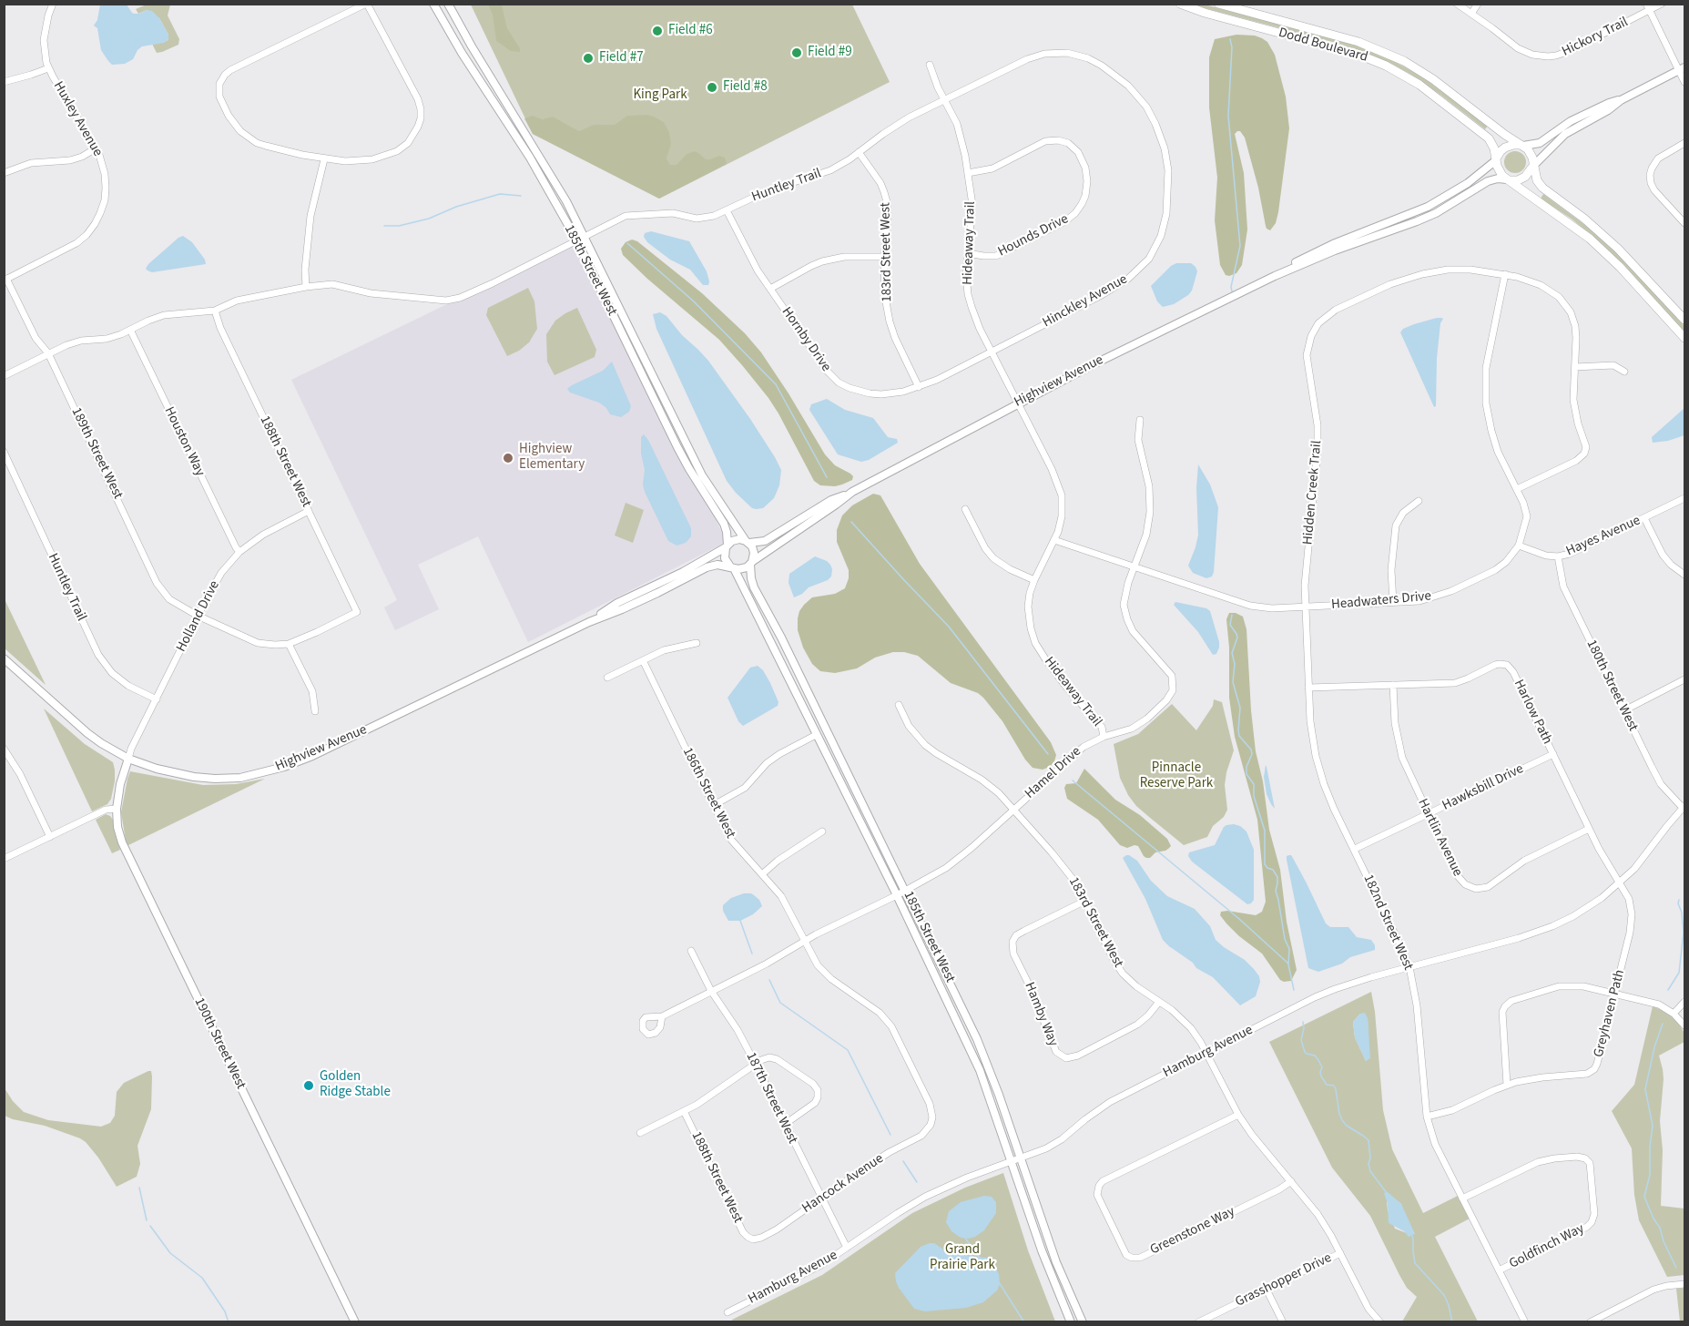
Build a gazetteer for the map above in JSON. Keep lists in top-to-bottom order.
{
  "streets": {
    "main road": ["Dodd Boulevard"],
    "street": [
      "Hickory Trail",
      "Huxley Avenue",
      "Huntley Trail",
      "Hounds Drive",
      "Hideaway Trail",
      "183rd Street West",
      "185th Street West",
      "Hinckley Avenue",
      "Hornby Drive",
      "Highview Avenue",
      "Houston Way",
      "189th Street West",
      "188th Street West",
      "Hidden Creek Trail",
      "Hayes Avenue",
      "Headwaters Drive",
      "Holland Drive",
      "180th Street West",
      "Harlow Path",
      "Hamel Drive",
      "Hawksbill Drive",
      "186th Street West",
      "Hartlin Avenue",
      "182nd Street West",
      "Greyhaven Path",
      "Hamby Way",
      "190th Street West",
      "Hamburg Avenue",
      "187th Street West",
      "Hancock Avenue",
      "Greenstone Way",
      "Goldfinch Way",
      "Grasshopper Drive"
    ]
  },
  "crossings": [
    ["Dodd Boulevard", "Highview Avenue"],
    ["Huxley Avenue", "189th Street West"],
    ["Huntley Trail", "Hideaway Trail"],
    ["Huntley Trail", "183rd Street West"],
    ["Huntley Trail", "185th Street West"],
    ["Huntley Trail", "Hinckley Avenue"],
    ["Huntley Trail", "Hornby Drive"],
    ["Huntley Trail", "188th Street West"],
    ["Huntley Trail", "Holland Drive"],
    ["Hounds Drive", "Hideaway Trail"],
    ["Hideaway Trail", "Hinckley Avenue"],
    ["Hideaway Trail", "Hornby Drive"],
    ["Hideaway Trail", "Highview Avenue"],
    ["Hideaway Trail", "Headwaters Drive"],
    ["Hideaway Trail", "Hamel Drive"],
    ["183rd Street West", "Hornby Drive"],
    ["183rd Street West", "Hamel Drive"],
    ["183rd Street West", "Hamby Way"],
    ["183rd Street West", "Hamburg Avenue"],
    ["183rd Street West", "Greenstone Way"],
    ["183rd Street West", "Grasshopper Drive"],
    ["185th Street West", "Highview Avenue"],
    ["185th Street West", "Hamel Drive"],
    ["185th Street West", "Hamburg Avenue"],
    ["Hinckley Avenue", "Hornby Drive"],
    ["Highview Avenue", "Holland Drive"],
    ["Highview Avenue", "190th Street West"],
    ["Houston Way", "Holland Drive"],
    ["189th Street West", "188th Street West"],
    ["189th Street West", "Holland Drive"],
    ["188th Street West", "Holland Drive"],
    ["188th Street West", "Hancock Avenue"],
    ["Hidden Creek Trail", "Headwaters Drive"],
    ["Hidden Creek Trail", "182nd Street West"],
    ["Hayes Avenue", "Headwaters Drive"],
    ["Hayes Avenue", "180th Street West"],
    ["Headwaters Drive", "Hamel Drive"],
    ["Headwaters Drive", "182nd Street West"],
    ["Holland Drive", "190th Street West"],
    ["180th Street West", "Hamburg Avenue"],
    ["Harlow Path", "Hawksbill Drive"],
    ["Harlow Path", "Hartlin Avenue"],
    ["Harlow Path", "182nd Street West"],
    ["Harlow Path", "Greyhaven Path"],
    ["Harlow Path", "Hamburg Avenue"],
    ["Hamel Drive", "186th Street West"],
    ["Hamel Drive", "187th Street West"],
    ["Hawksbill Drive", "Hartlin Avenue"],
    ["Hawksbill Drive", "182nd Street West"],
    ["186th Street West", "Hancock Avenue"],
    ["182nd Street West", "Greyhaven Path"],
    ["182nd Street West", "Hamburg Avenue"],
    ["182nd Street West", "Goldfinch Way"],
    ["Greyhaven Path", "Hamburg Avenue"],
    ["Hamburg Avenue", "187th Street West"],
    ["187th Street West", "Hancock Avenue"]
  ],
  "parks": ["King Park", "Pinnacle Reserve Park", "Grand Prairie Park"],
  "places": [
    "Field #6",
    "Field #9",
    "Field #7",
    "Field #8",
    "Highview Elementary",
    "Golden Ridge Stable"
  ]
}
